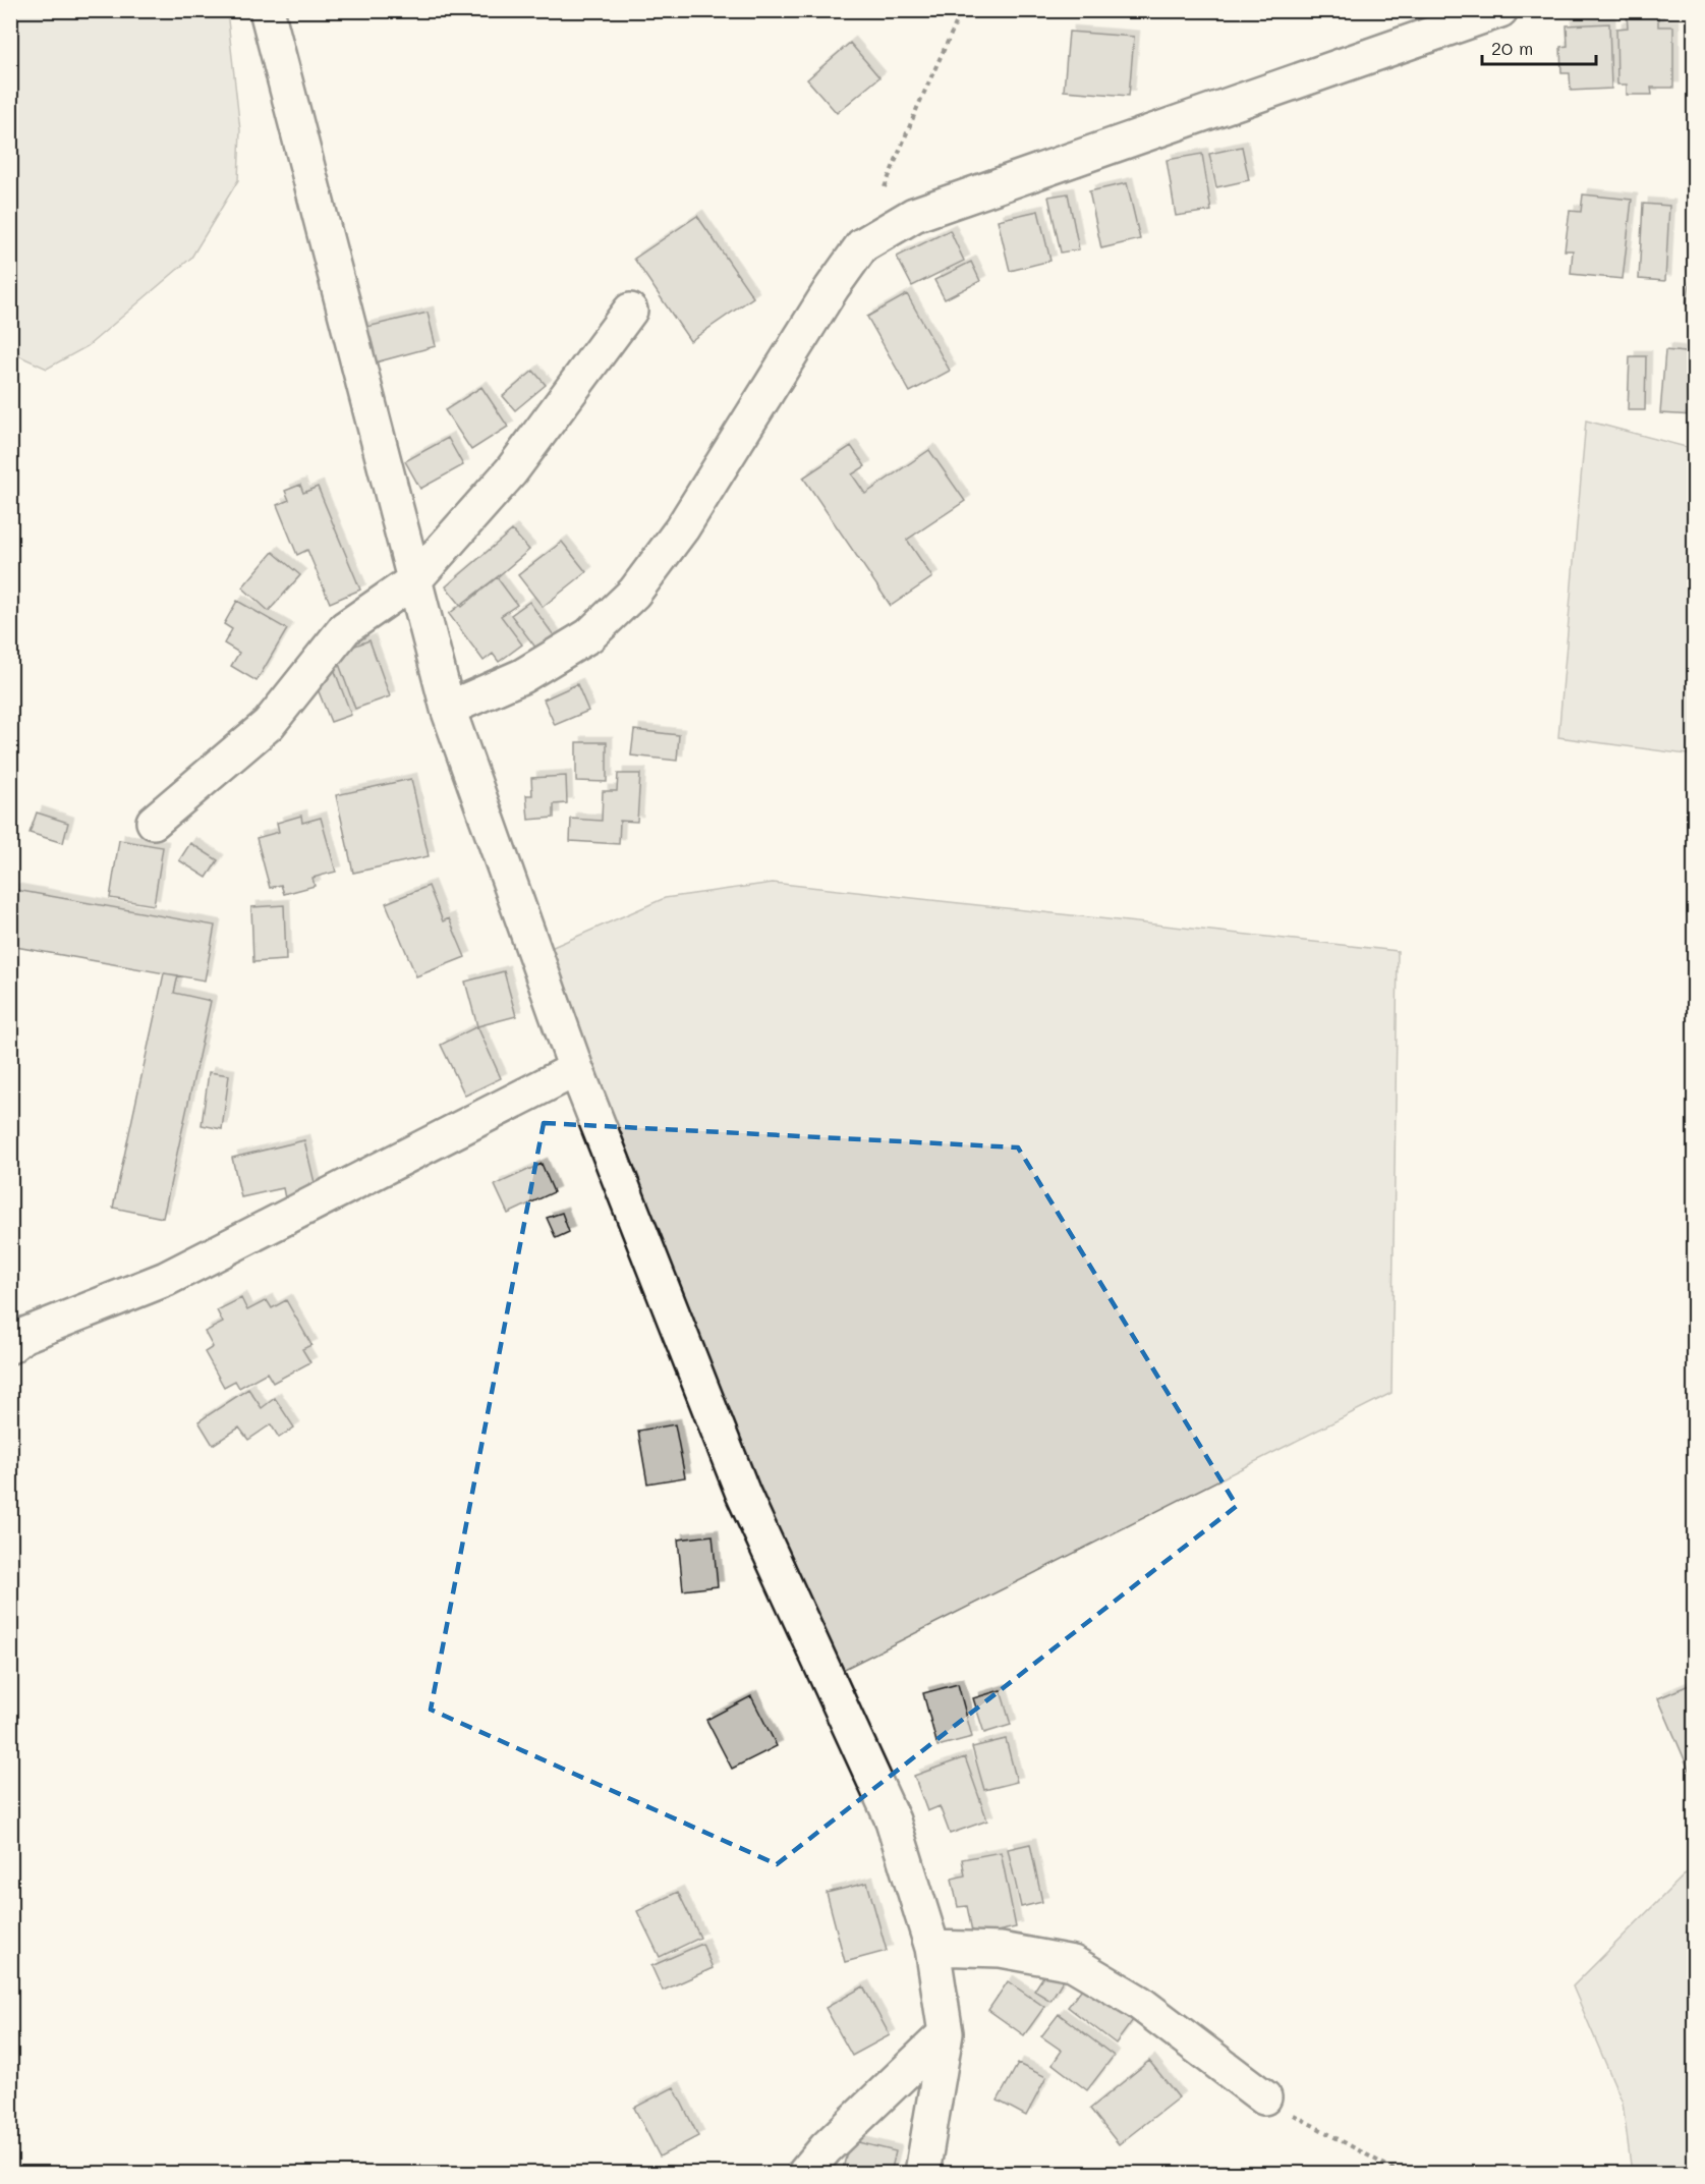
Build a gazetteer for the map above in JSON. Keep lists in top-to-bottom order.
{
  "scale_bar": "20 m"
}
